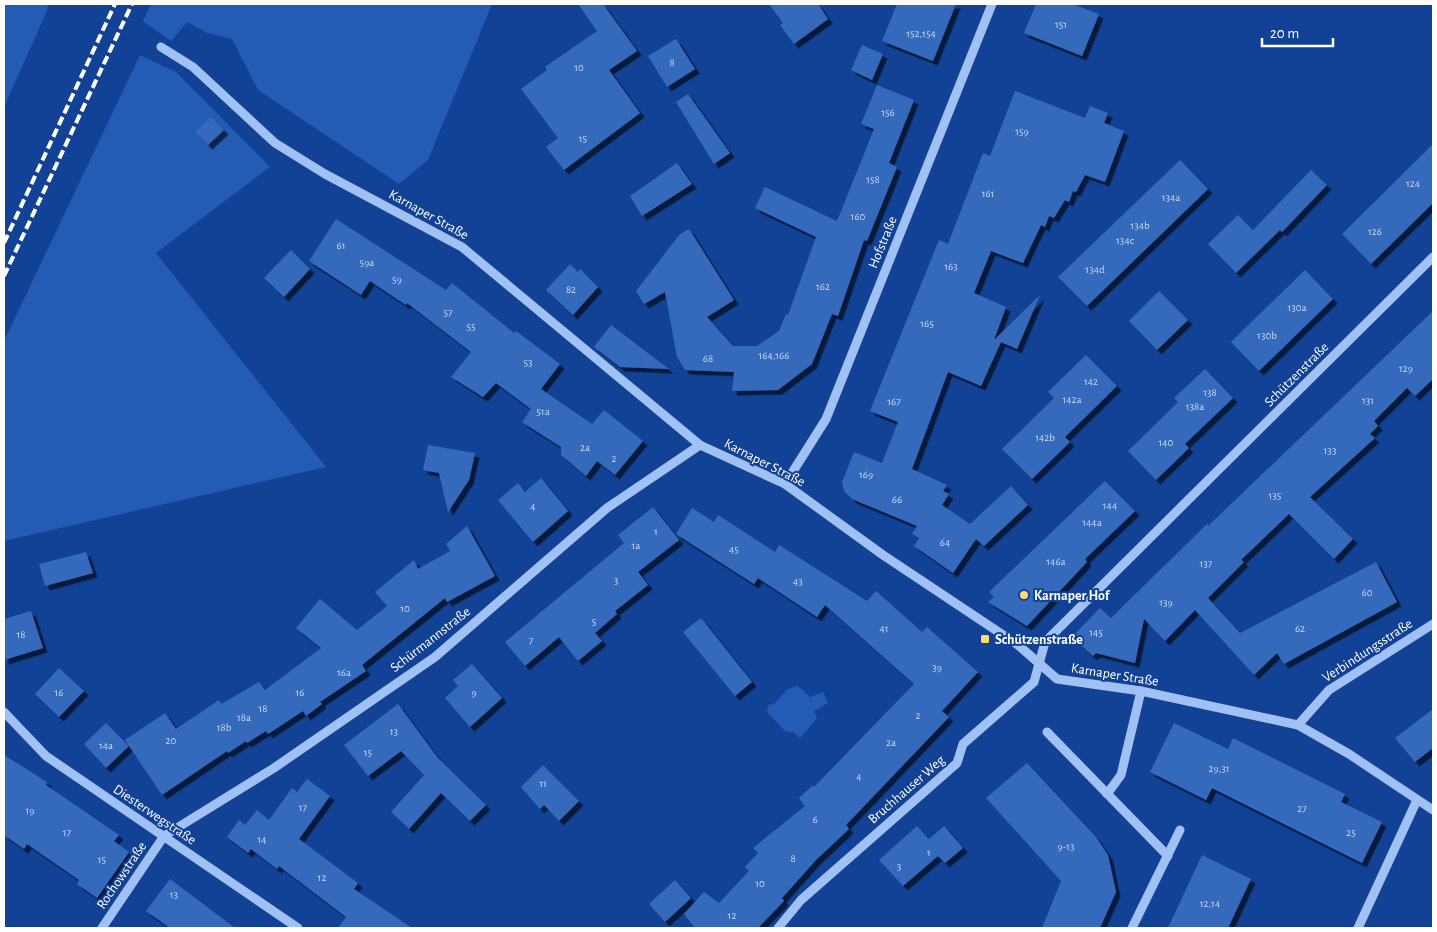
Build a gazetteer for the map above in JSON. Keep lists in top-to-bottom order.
{
  "streets": {
    "street": [
      "Karnaper Straße",
      "Hofstraße",
      "Schützenstraße",
      "Schürmannstraße",
      "Verbindungsstraße",
      "Bruchhauser Weg",
      "Diesterwegstraße",
      "Rochowstraße"
    ]
  },
  "crossings": [
    ["Karnaper Straße", "Hofstraße"],
    ["Karnaper Straße", "Schützenstraße"],
    ["Karnaper Straße", "Schürmannstraße"],
    ["Karnaper Straße", "Verbindungsstraße"],
    ["Karnaper Straße", "Bruchhauser Weg"],
    ["Schützenstraße", "Bruchhauser Weg"],
    ["Schürmannstraße", "Diesterwegstraße"],
    ["Schürmannstraße", "Rochowstraße"],
    ["Diesterwegstraße", "Rochowstraße"]
  ],
  "places": {
    "other": ["Karnaper Hof"],
    "transit": ["Schützenstraße"]
  },
  "house_numbers": [
    "151",
    "152,154",
    "8",
    "10",
    "156",
    "159",
    "15",
    "158",
    "124",
    "161",
    "134a",
    "160",
    "134b",
    "126",
    "134c",
    "61",
    "59a",
    "163",
    "134d",
    "59",
    "162",
    "82",
    "130a",
    "57",
    "165",
    "55",
    "130b",
    "164,166",
    "68",
    "53",
    "129",
    "142",
    "138",
    "142a",
    "131",
    "167",
    "138a",
    "51a",
    "142b",
    "140",
    "2a",
    "133",
    "2",
    "169",
    "135",
    "66",
    "144",
    "4",
    "144a",
    "1",
    "64",
    "1a",
    "45",
    "146a",
    "137",
    "3",
    "43",
    "60",
    "139",
    "10",
    "5",
    "41",
    "62",
    "145",
    "18",
    "7",
    "39",
    "16a",
    "16",
    "16",
    "9",
    "18",
    "2",
    "18a",
    "18b",
    "13",
    "20",
    "2a",
    "14a",
    "15",
    "29,31",
    "4",
    "11",
    "17",
    "27",
    "19",
    "6",
    "17",
    "25",
    "14",
    "9-13",
    "1",
    "8",
    "15",
    "3",
    "12",
    "10",
    "13",
    "12,14",
    "12"
  ],
  "scale_bar": "20 m"
}
